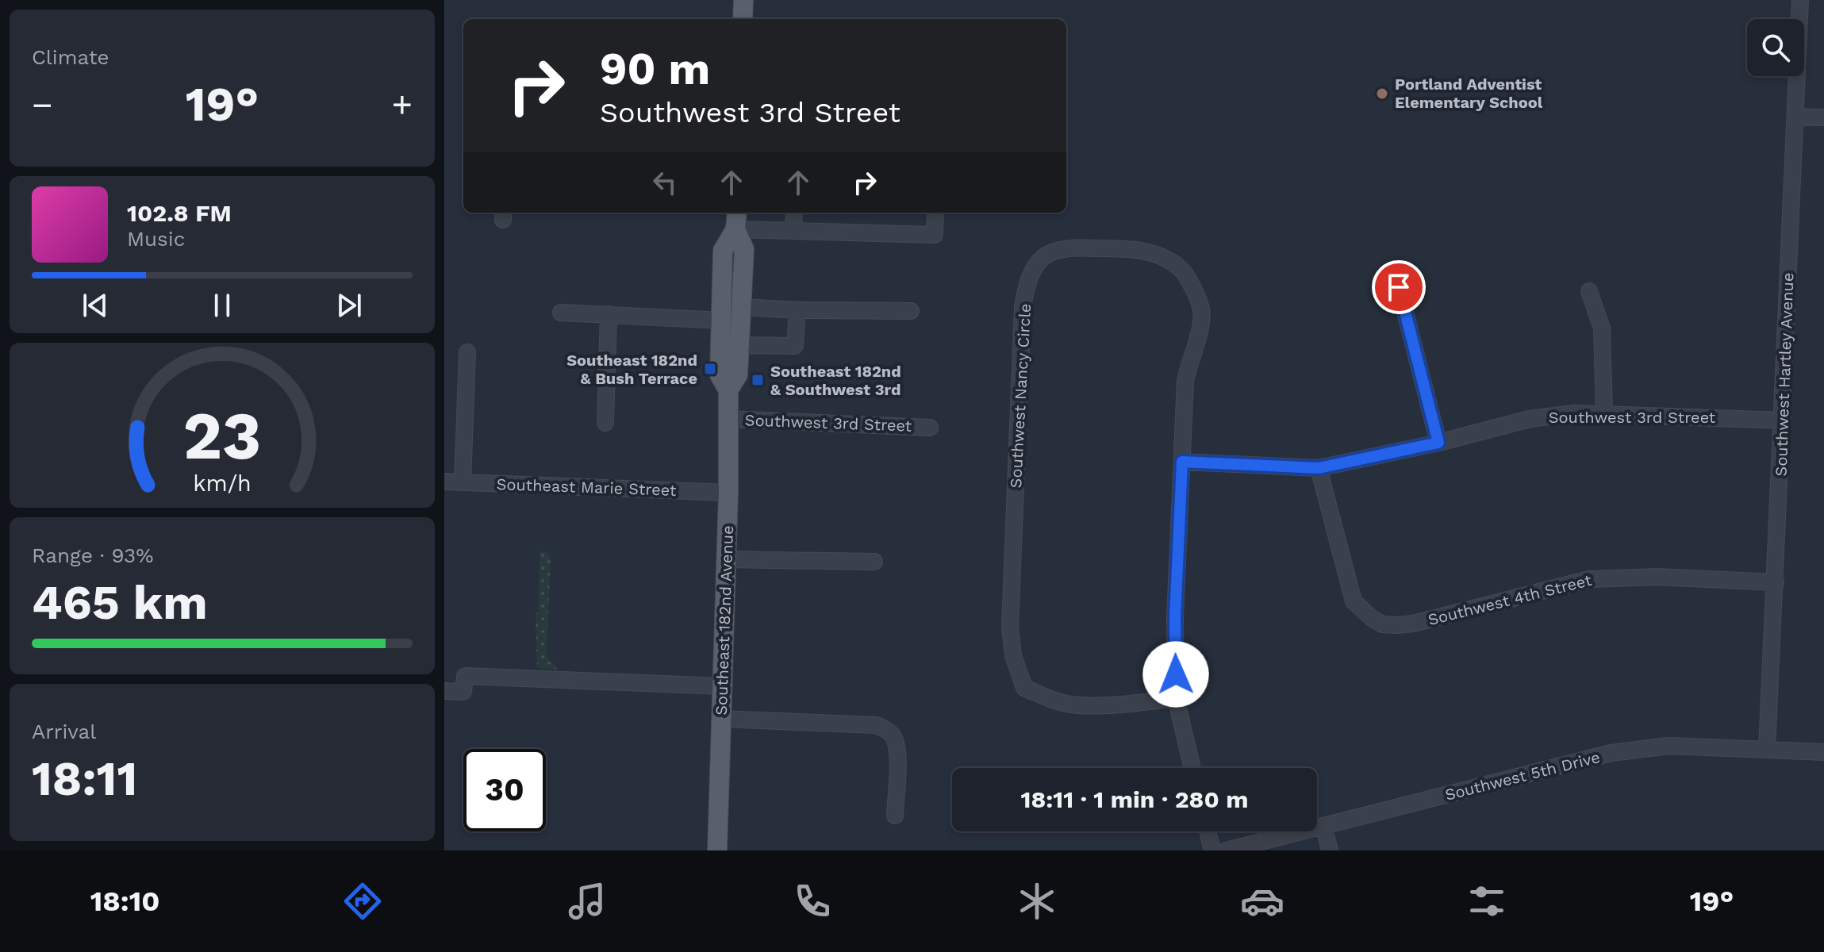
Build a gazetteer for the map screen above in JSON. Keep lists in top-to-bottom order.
{
  "streets": {
    "main road": ["Southeast 182nd Avenue"],
    "street": [
      "Southwest Hartley Avenue",
      "Southwest Nancy Circle",
      "Southwest 3rd Street",
      "Southeast Marie Street",
      "Southwest 4th Street",
      "Southwest 5th Drive"
    ]
  },
  "crossings": [
    ["Southwest Hartley Avenue", "Southwest 3rd Street"],
    ["Southwest Hartley Avenue", "Southwest 4th Street"],
    ["Southwest Hartley Avenue", "Southwest 5th Drive"],
    ["Southwest Nancy Circle", "Southwest 3rd Street"],
    ["Southwest 3rd Street", "Southwest 4th Street"],
    ["Southwest 3rd Street", "Southeast 182nd Avenue"],
    ["Southeast Marie Street", "Southeast 182nd Avenue"]
  ],
  "places": {
    "other": ["Portland Adventist Elementary School"],
    "transit": ["Southeast 182nd & Bush Terrace", "Southeast 182nd & Southwest 3rd"]
  },
  "page": {
    "tile": [
      "Climate",
      ["Range · 93%", "465 km"],
      ["Arrival", "18:11"]
    ],
    "turn": ["90 m", "Southwest 3rd Street"],
    "heat": ["−", "19°", "+"],
    "song": ["102.8 FM", "Music"],
    "limit": "30",
    "trip": "18:11 · 1 min · 280 m",
    "tabs": ["18:10", "19°"],
    "gauge": ["23", "km/h"]
  }
}
